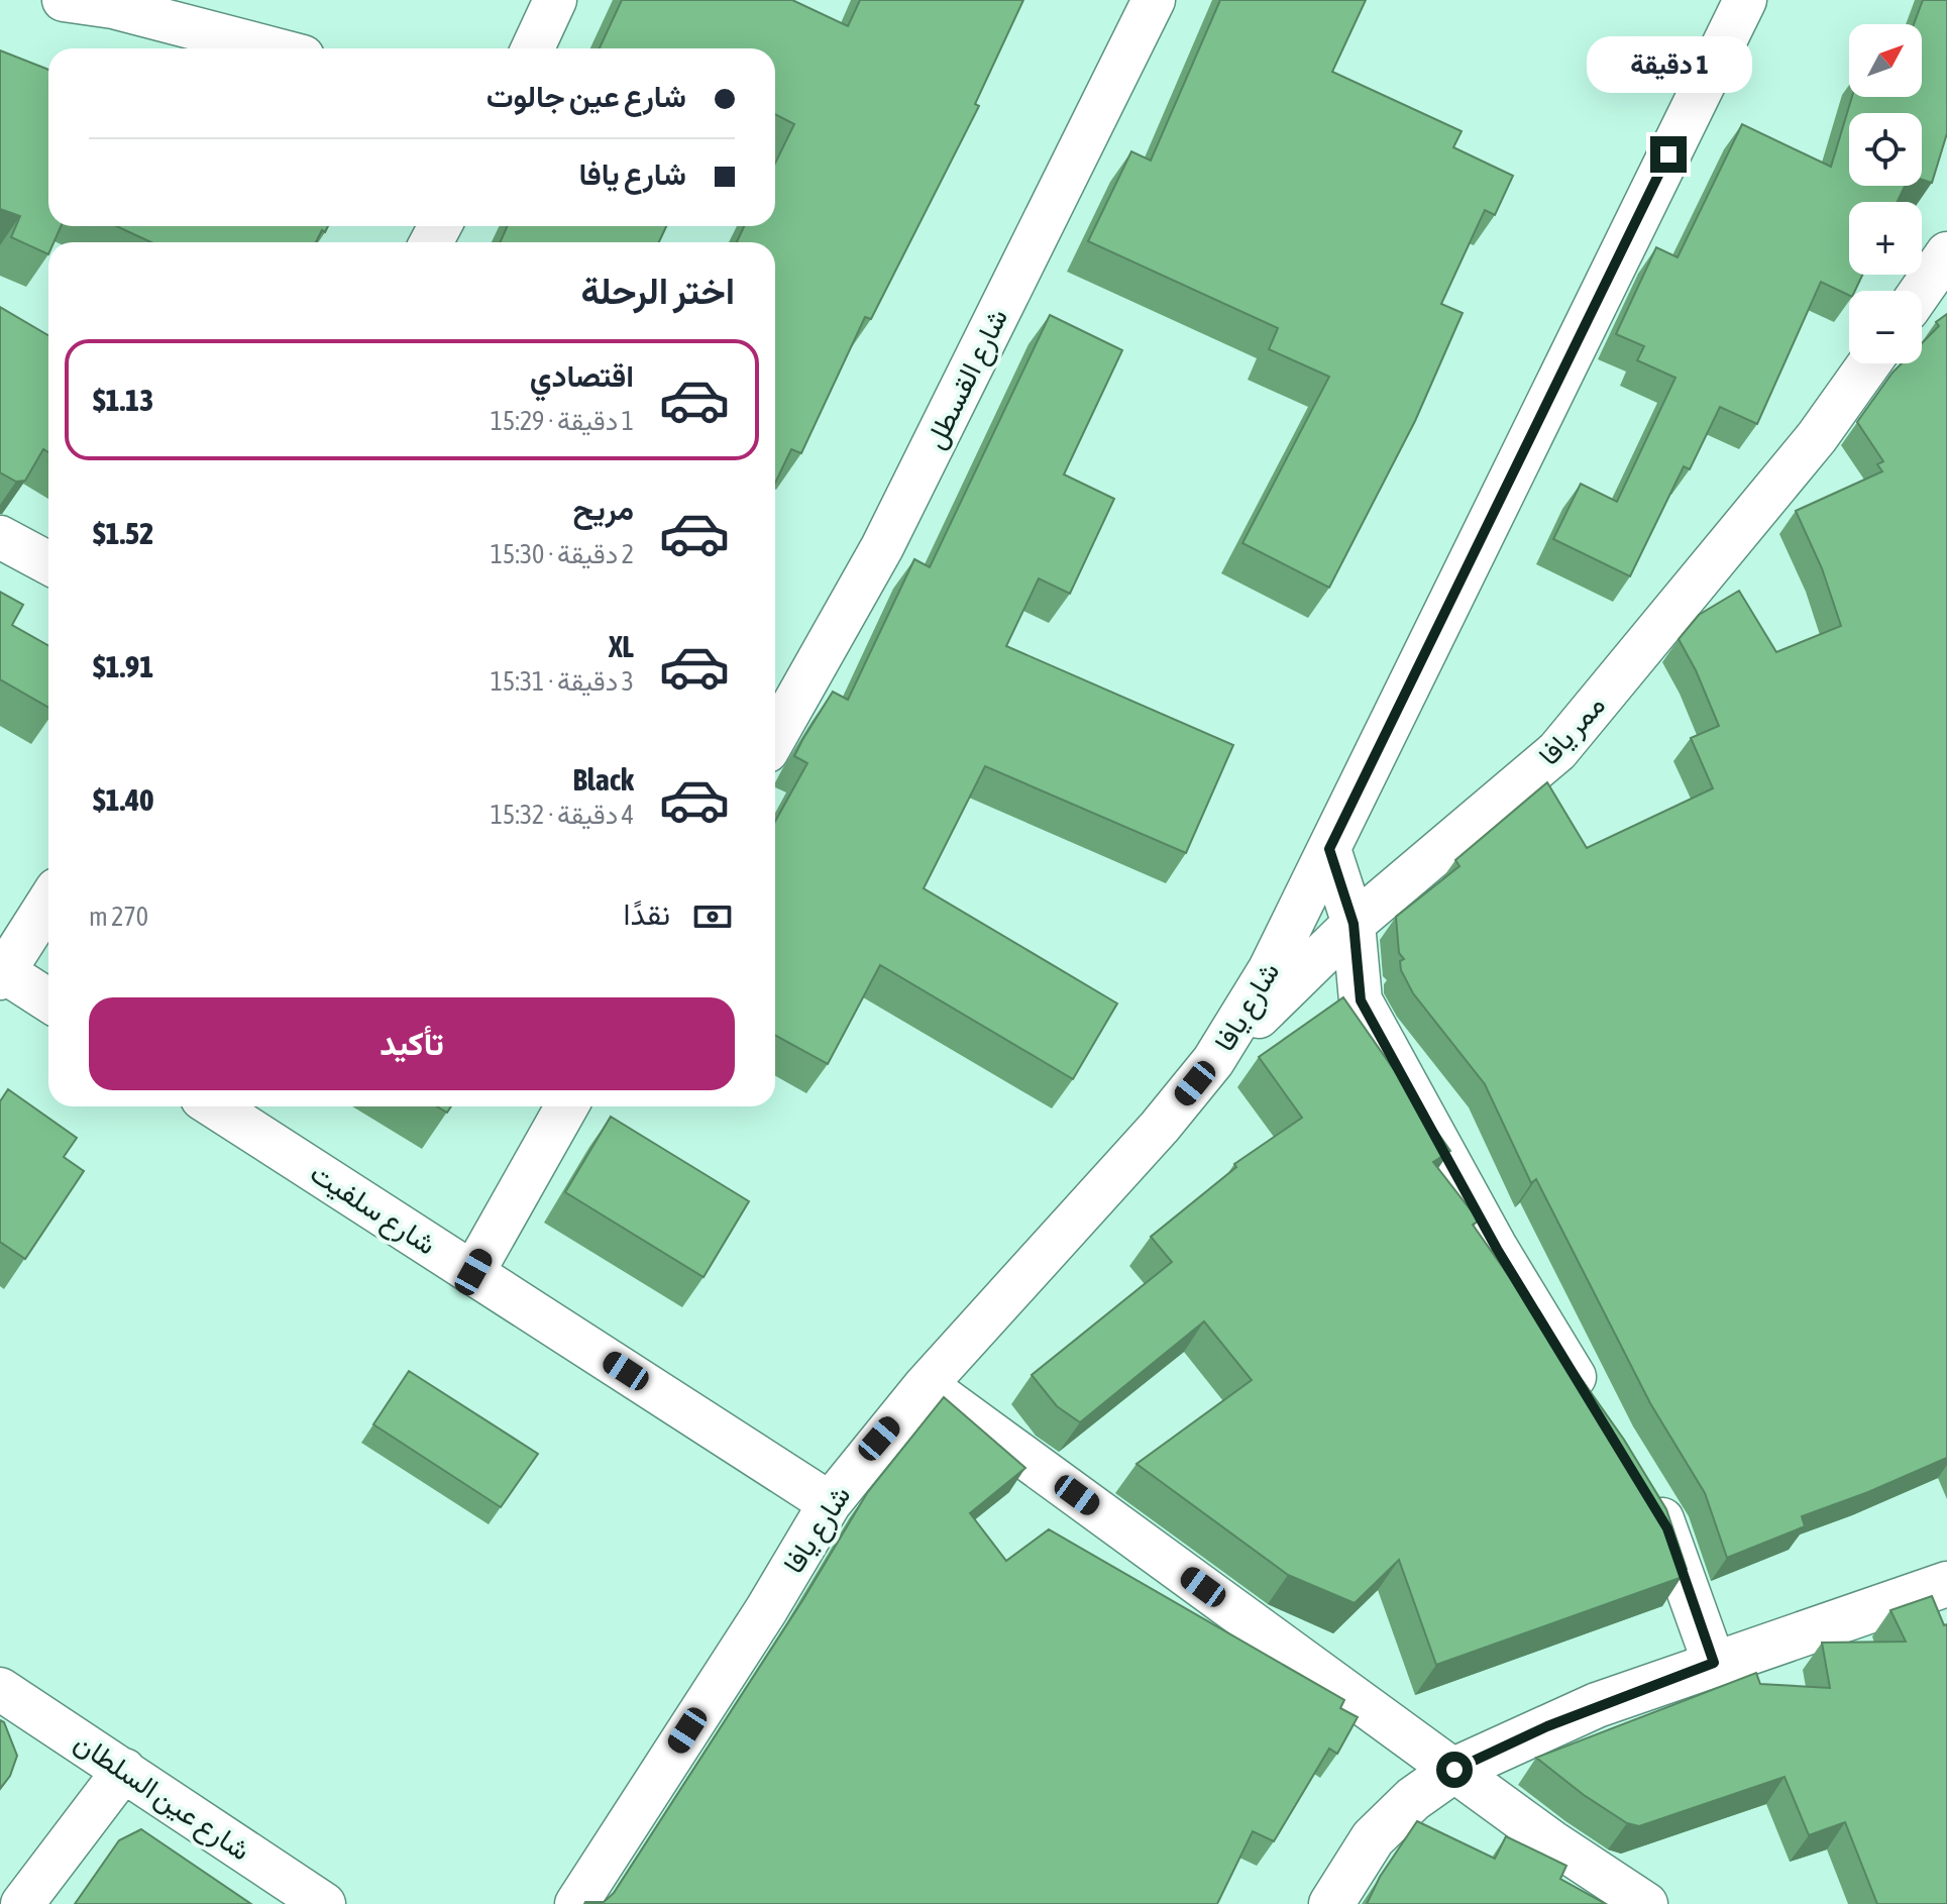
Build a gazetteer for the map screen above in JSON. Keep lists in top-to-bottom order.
{
  "streets": {
    "street": [
      "شارع القسطل",
      "ممر يافا",
      "شارع يافا",
      "شارع سلفيت",
      "شارع عين السلطان"
    ]
  },
  "crossings": [
    ["ممر يافا", "شارع يافا"],
    ["شارع يافا", "شارع سلفيت"]
  ],
  "north": "top right",
  "page": {
    "map_buttons": ["+", "−"],
    "bubble": "1 دقيقة",
    "banner": ["شارع عين جالوت", "شارع يافا"],
    "heading": "اختر الرحلة",
    "list": [
      {
        "name": "اقتصادي",
        "note": "1 دقيقة · 15:29",
        "value": "$1.13"
      },
      {
        "name": "مريح",
        "note": "2 دقيقة · 15:30",
        "value": "$1.52"
      },
      {
        "name": "XL",
        "note": "3 دقيقة · 15:31",
        "value": "$1.91"
      },
      {
        "name": "Black",
        "note": "4 دقيقة · 15:32",
        "value": "$1.40"
      }
    ],
    "pay": ["نقدًا", "270 m"],
    "buttons": "تأكيد"
  }
}
